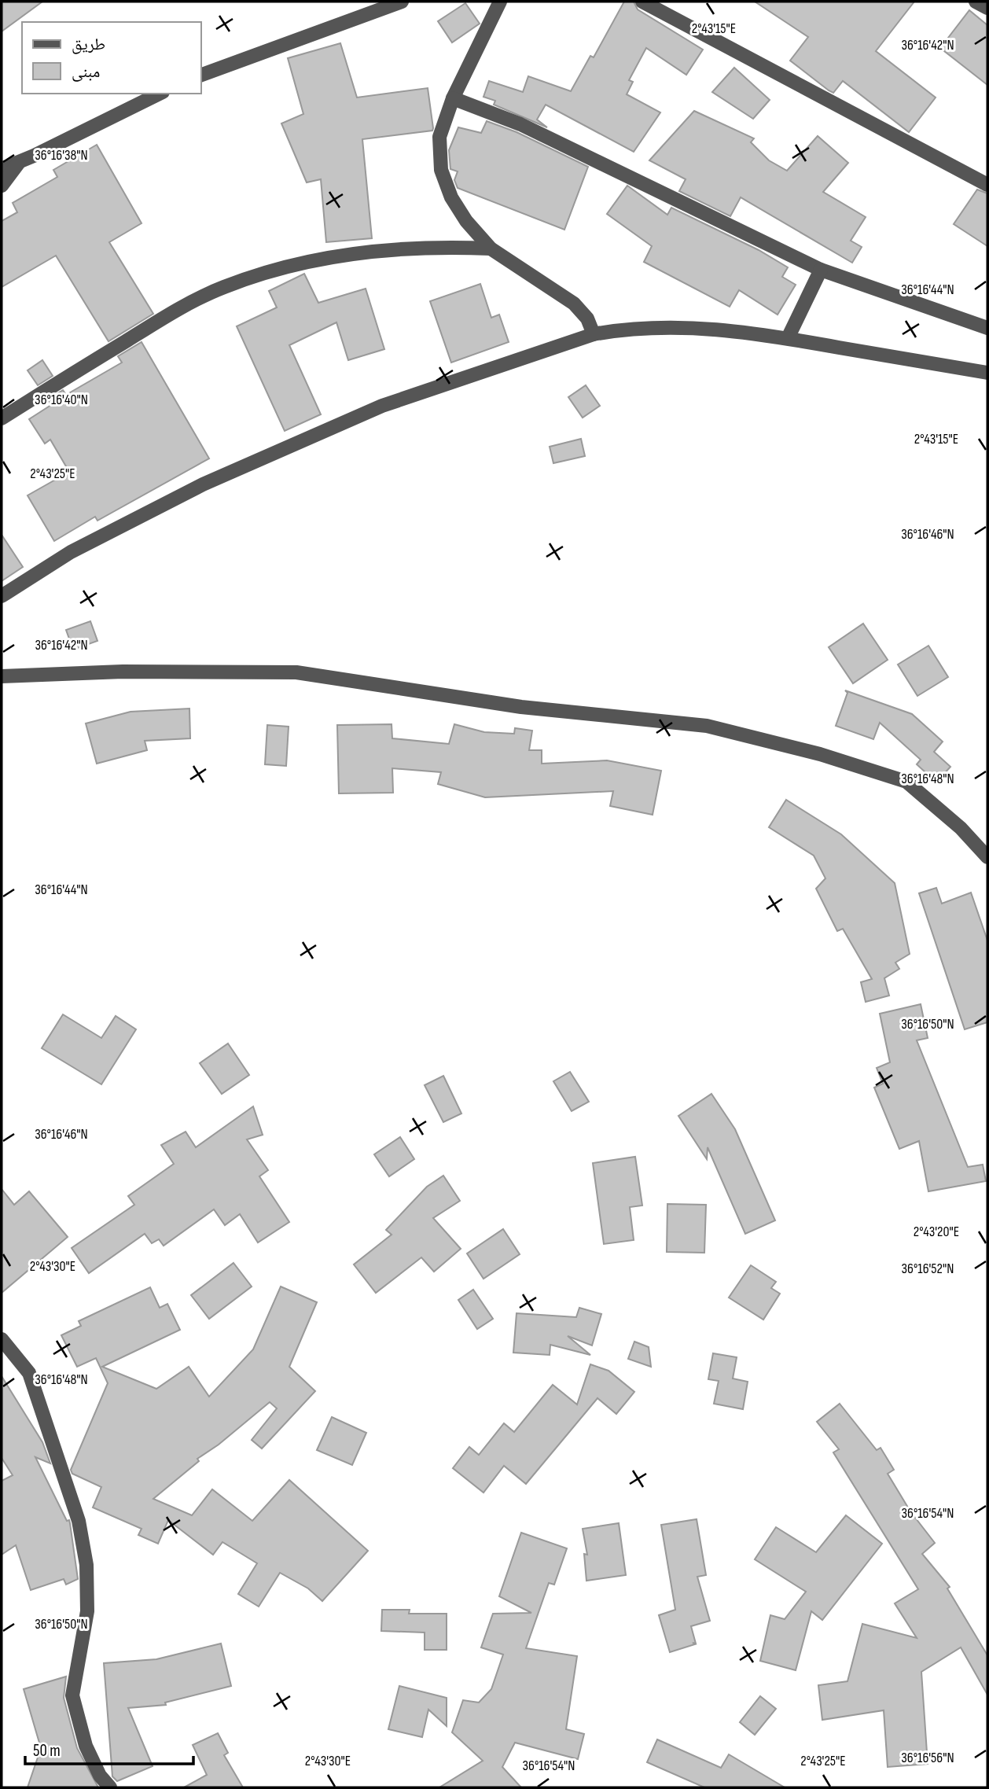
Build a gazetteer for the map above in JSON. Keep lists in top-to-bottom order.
{
  "legend": ["طريق", "مبنى"],
  "scale_bar": "50 m",
  "coordinates": [
    "2°43'15\"E",
    "36°16'42\"N",
    "36°16'38\"N",
    "36°16'44\"N",
    "36°16'40\"N",
    "2°43'25\"E",
    "36°16'46\"N",
    "36°16'48\"N",
    "36°16'50\"N",
    "2°43'20\"E",
    "2°43'30\"E",
    "36°16'52\"N",
    "36°16'54\"N",
    "36°16'56\"N"
  ]
}
